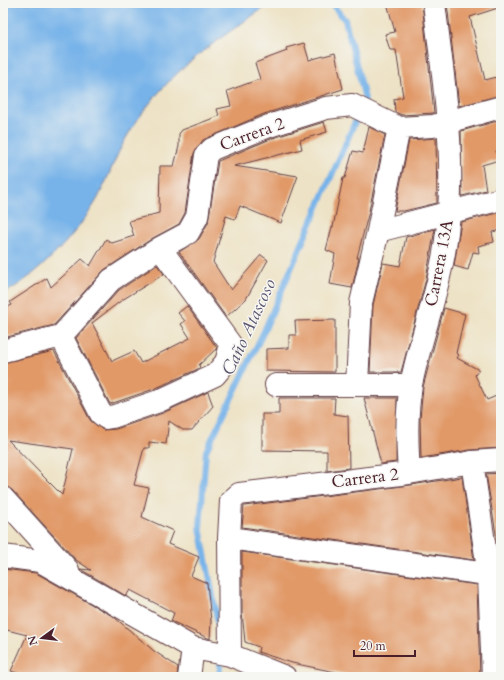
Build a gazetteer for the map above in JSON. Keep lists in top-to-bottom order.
{
  "streets": {
    "street": ["Carrera 2", "Carrera 13A"]
  },
  "crossings": [
    ["Carrera 2", "Carrera 13A"]
  ],
  "water": ["Caño Atascoso"],
  "scale_bar": "20 m",
  "north": "left"
}
